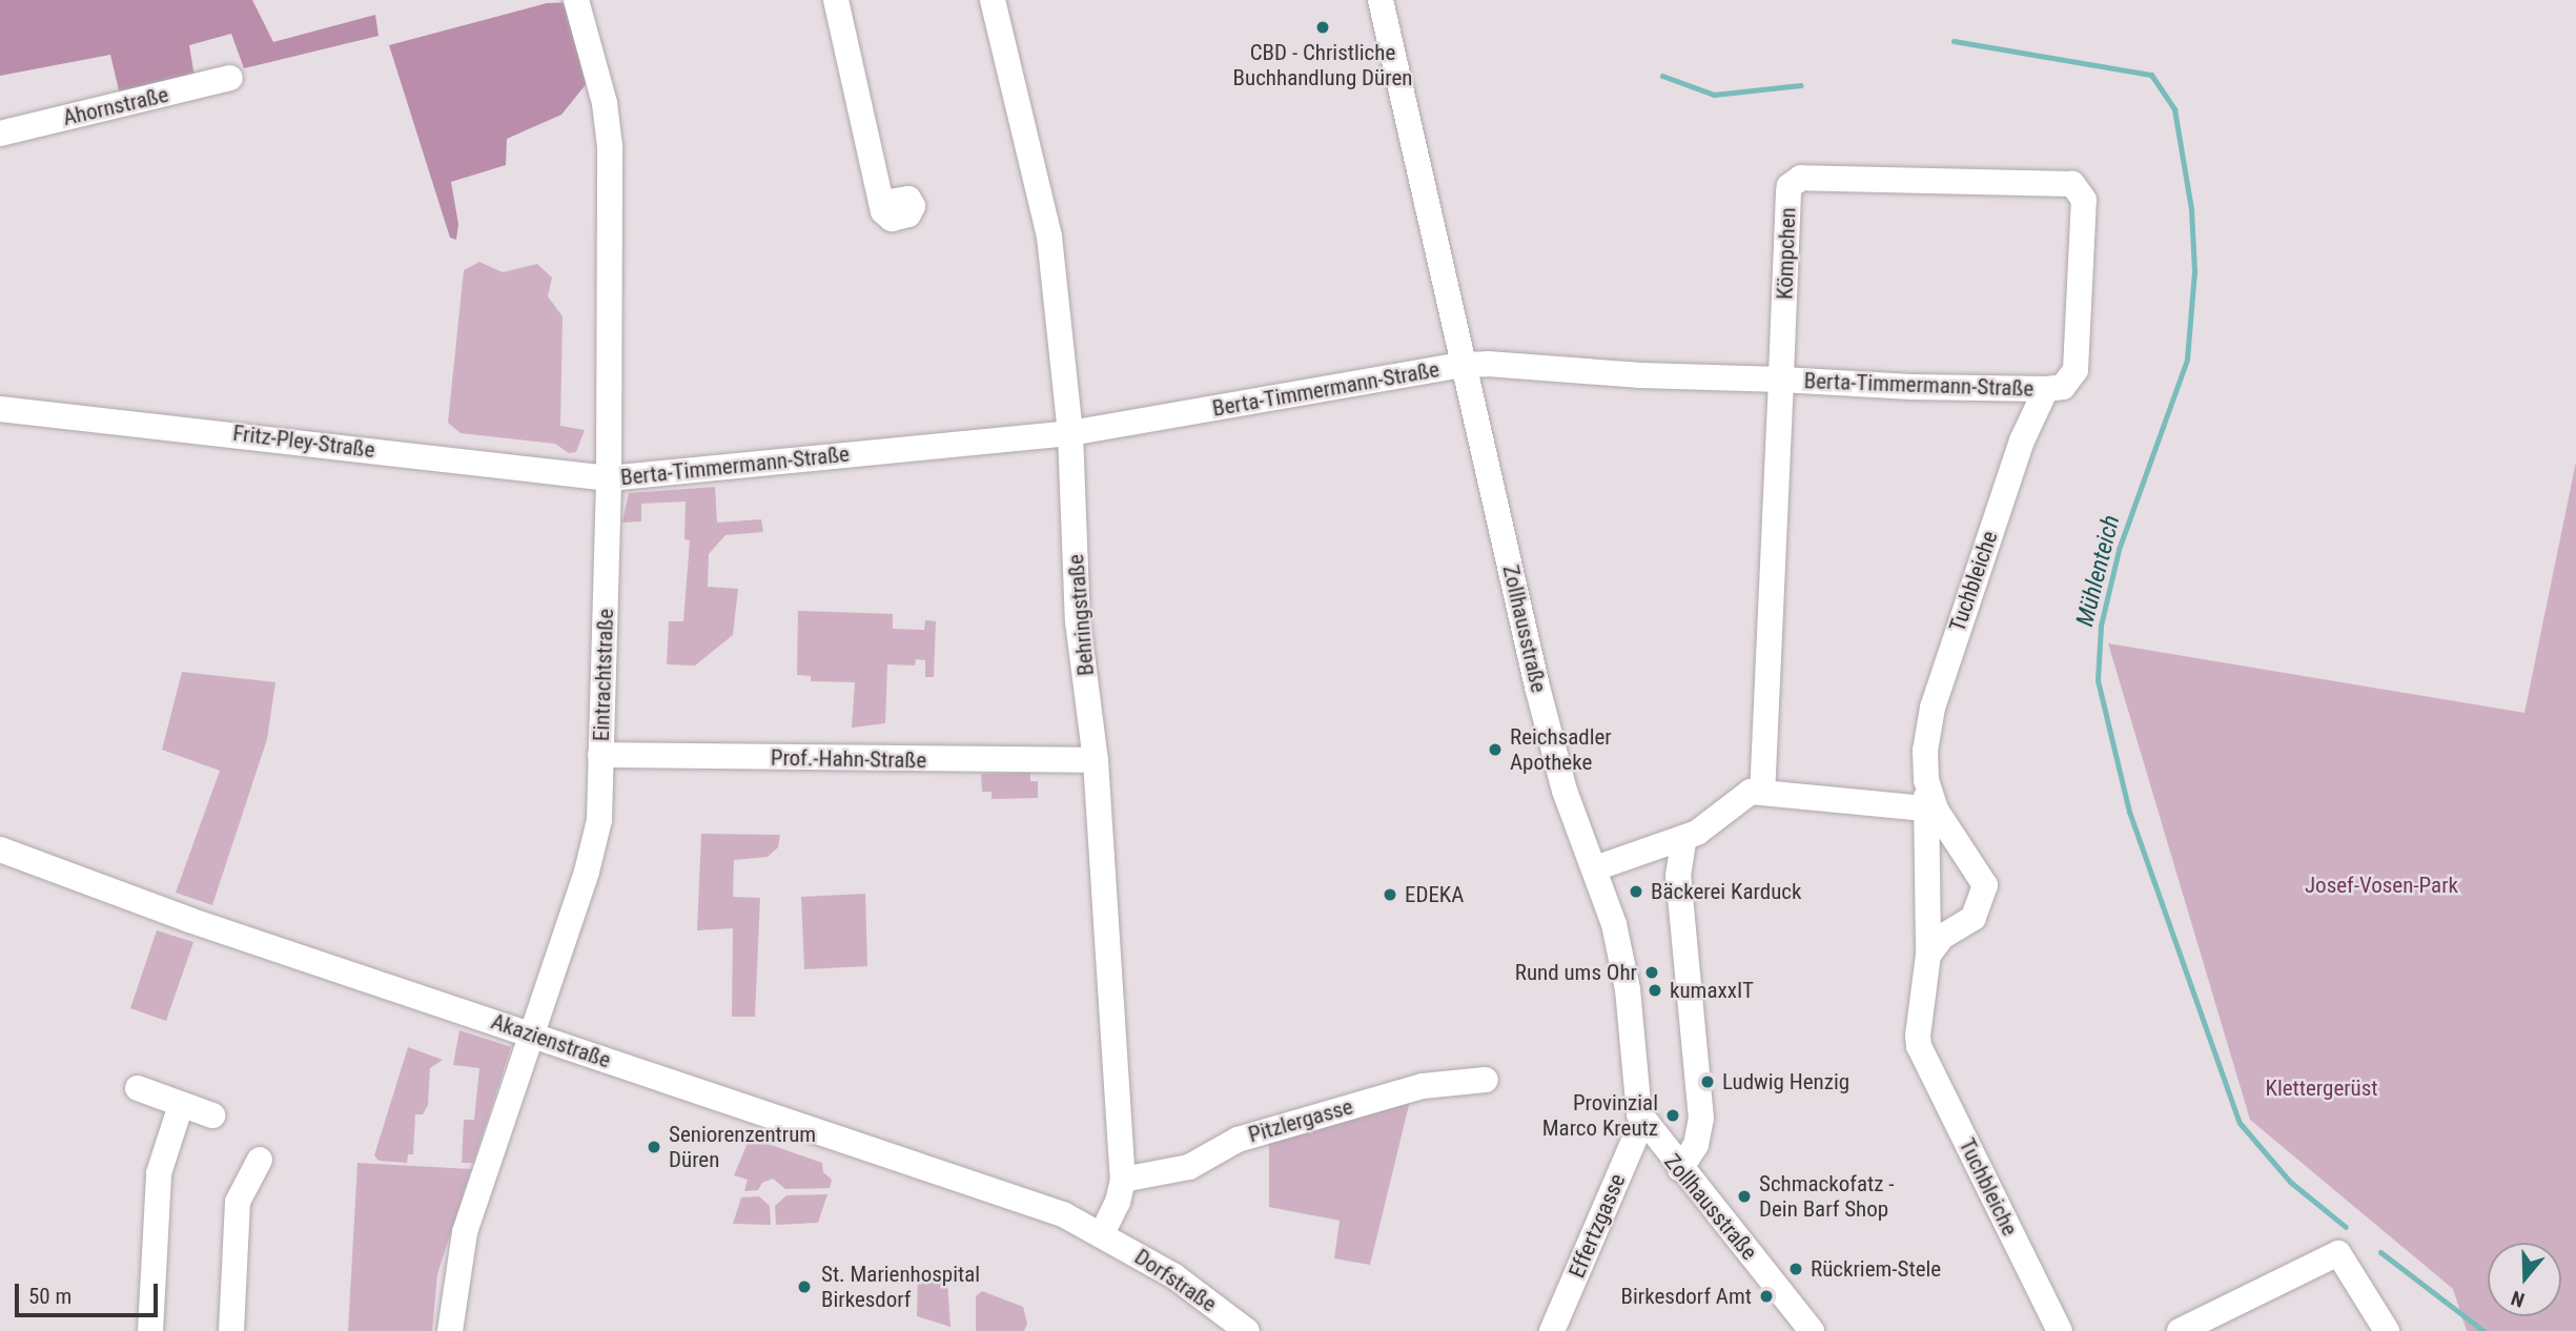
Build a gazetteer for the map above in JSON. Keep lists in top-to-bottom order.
{
  "streets": {
    "street": [
      "Ahornstraße",
      "Kömpchen",
      "Berta-Timmermann-Straße",
      "Fritz-Pley-Straße",
      "Tuchbleiche",
      "Behringstraße",
      "Zollhausstraße",
      "Eintrachtstraße",
      "Prof.-Hahn-Straße",
      "Akazienstraße",
      "Pitzlergasse",
      "Effertzgasse",
      "Dorfstraße"
    ]
  },
  "crossings": [
    ["Kömpchen", "Berta-Timmermann-Straße"],
    ["Kömpchen", "Tuchbleiche"],
    ["Berta-Timmermann-Straße", "Fritz-Pley-Straße"],
    ["Berta-Timmermann-Straße", "Tuchbleiche"],
    ["Berta-Timmermann-Straße", "Behringstraße"],
    ["Berta-Timmermann-Straße", "Zollhausstraße"],
    ["Berta-Timmermann-Straße", "Eintrachtstraße"],
    ["Fritz-Pley-Straße", "Eintrachtstraße"],
    ["Behringstraße", "Prof.-Hahn-Straße"],
    ["Behringstraße", "Akazienstraße"],
    ["Behringstraße", "Pitzlergasse"],
    ["Behringstraße", "Dorfstraße"],
    ["Zollhausstraße", "Effertzgasse"],
    ["Eintrachtstraße", "Prof.-Hahn-Straße"],
    ["Eintrachtstraße", "Akazienstraße"],
    ["Akazienstraße", "Dorfstraße"]
  ],
  "water": ["Mühlenteich"],
  "parks": ["Josef-Vosen-Park", "Klettergerüst"],
  "places": [
    "CBD - Christliche Buchhandlung Düren",
    "Reichsadler Apotheke",
    "Bäckerei Karduck",
    "EDEKA",
    "Rund ums Ohr",
    "kumaxxIT",
    "Ludwig Henzig",
    "Provinzial Marco Kreutz",
    "Seniorenzentrum Düren",
    "Schmackofatz - Dein Barf Shop",
    "Rückriem-Stele",
    "St. Marienhospital Birkesdorf",
    "Birkesdorf Amt"
  ],
  "scale_bar": "50 m",
  "north": "bottom"
}
